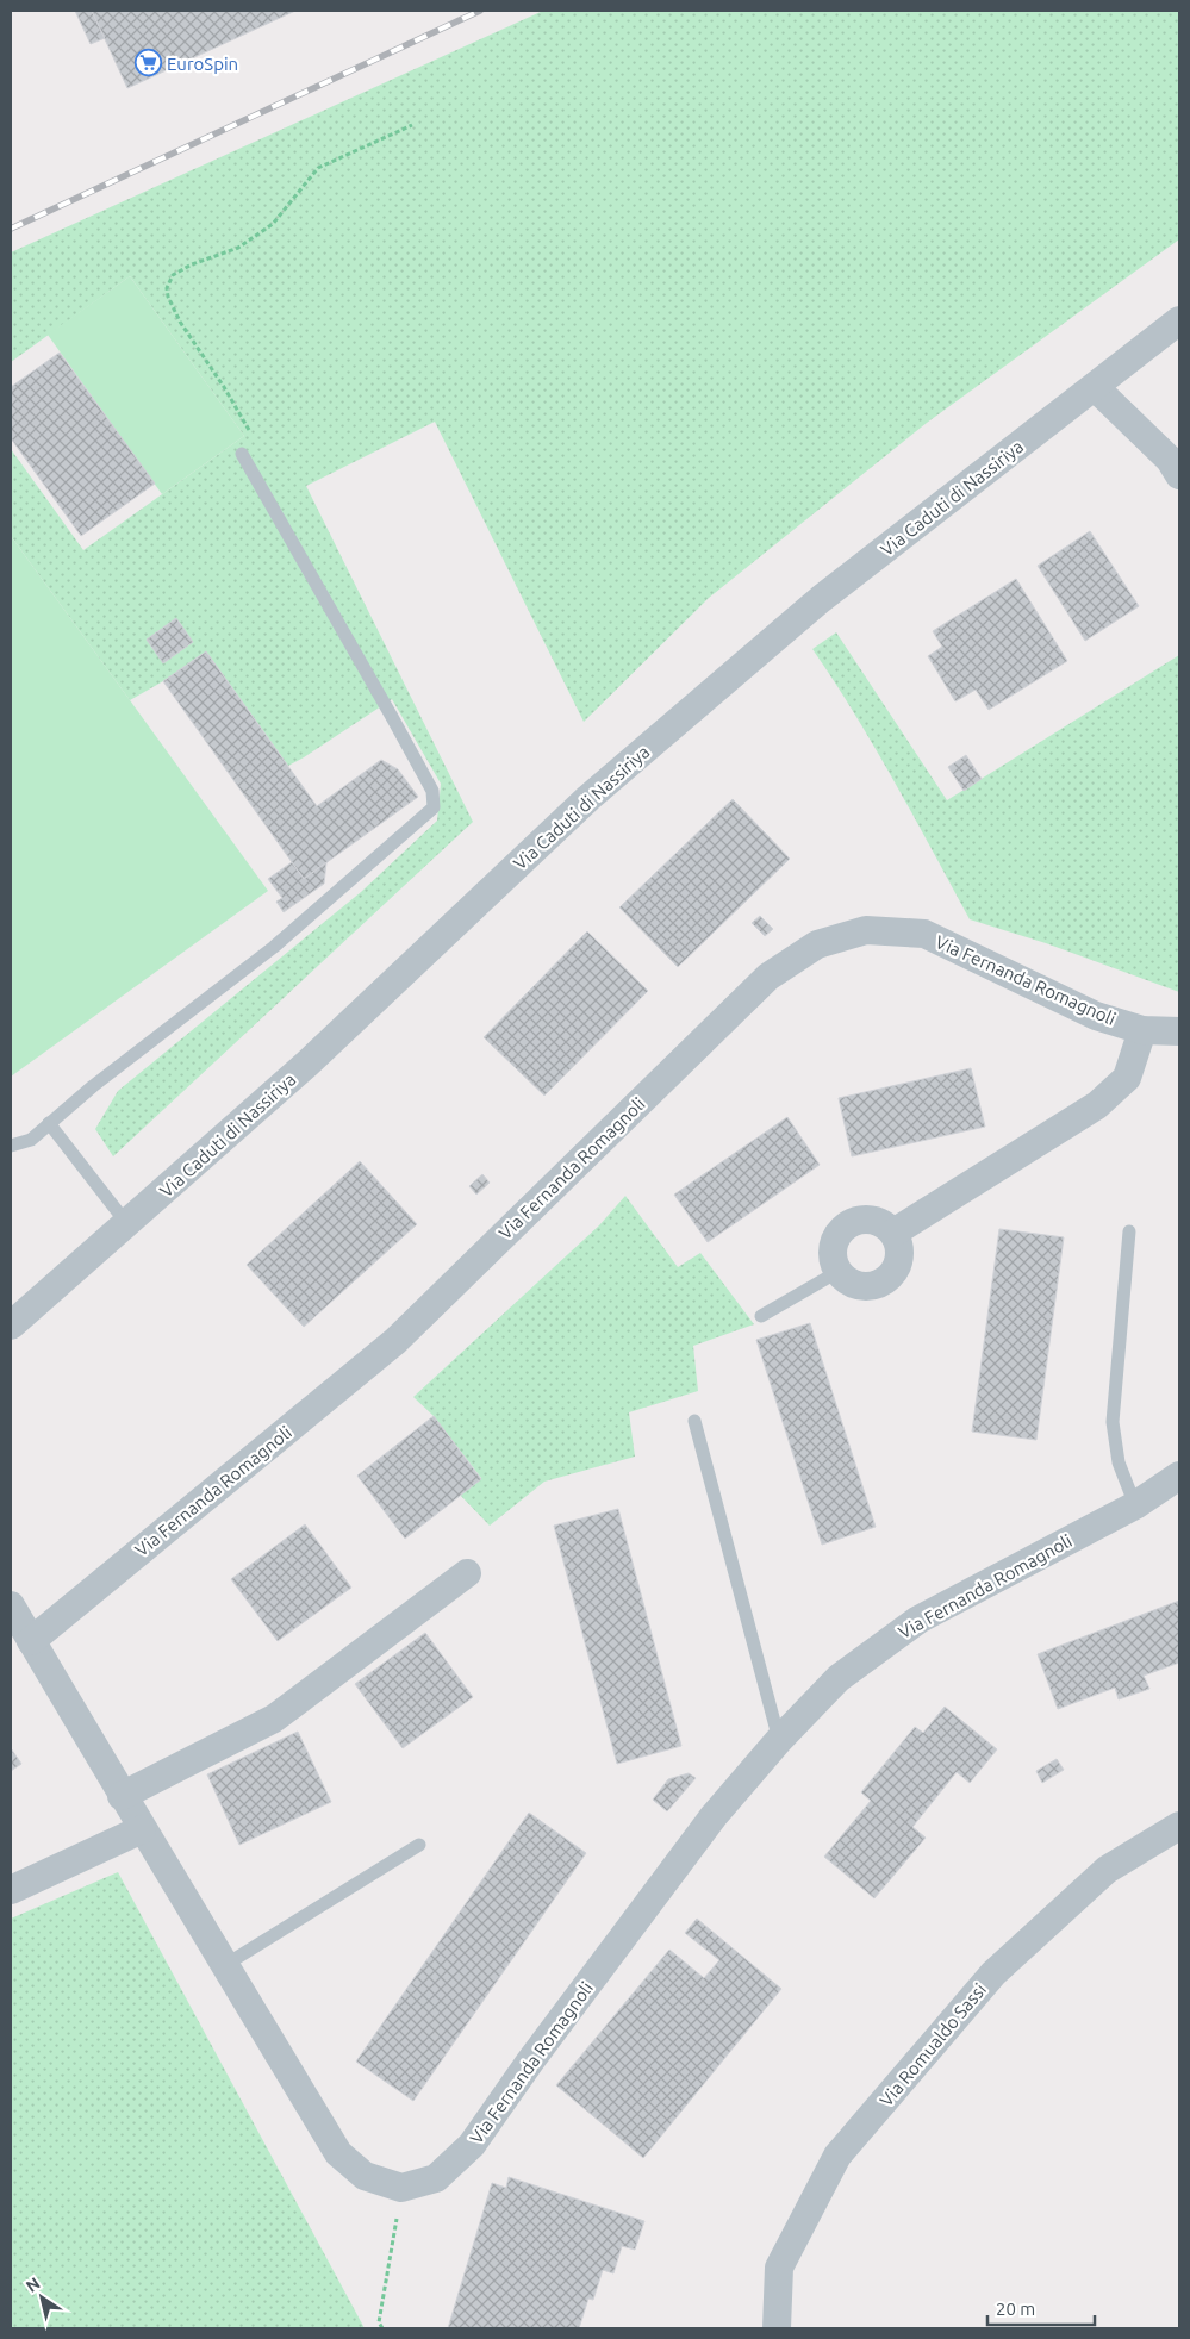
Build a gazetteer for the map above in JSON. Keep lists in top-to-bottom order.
{
  "streets": {
    "street": ["Via Caduti di Nassiriya", "Via Fernanda Romagnoli", "Via Romualdo Sassi"]
  },
  "places": {
    "supermarket": ["EuroSpin"]
  },
  "scale_bar": "20 m",
  "north": "top left"
}
